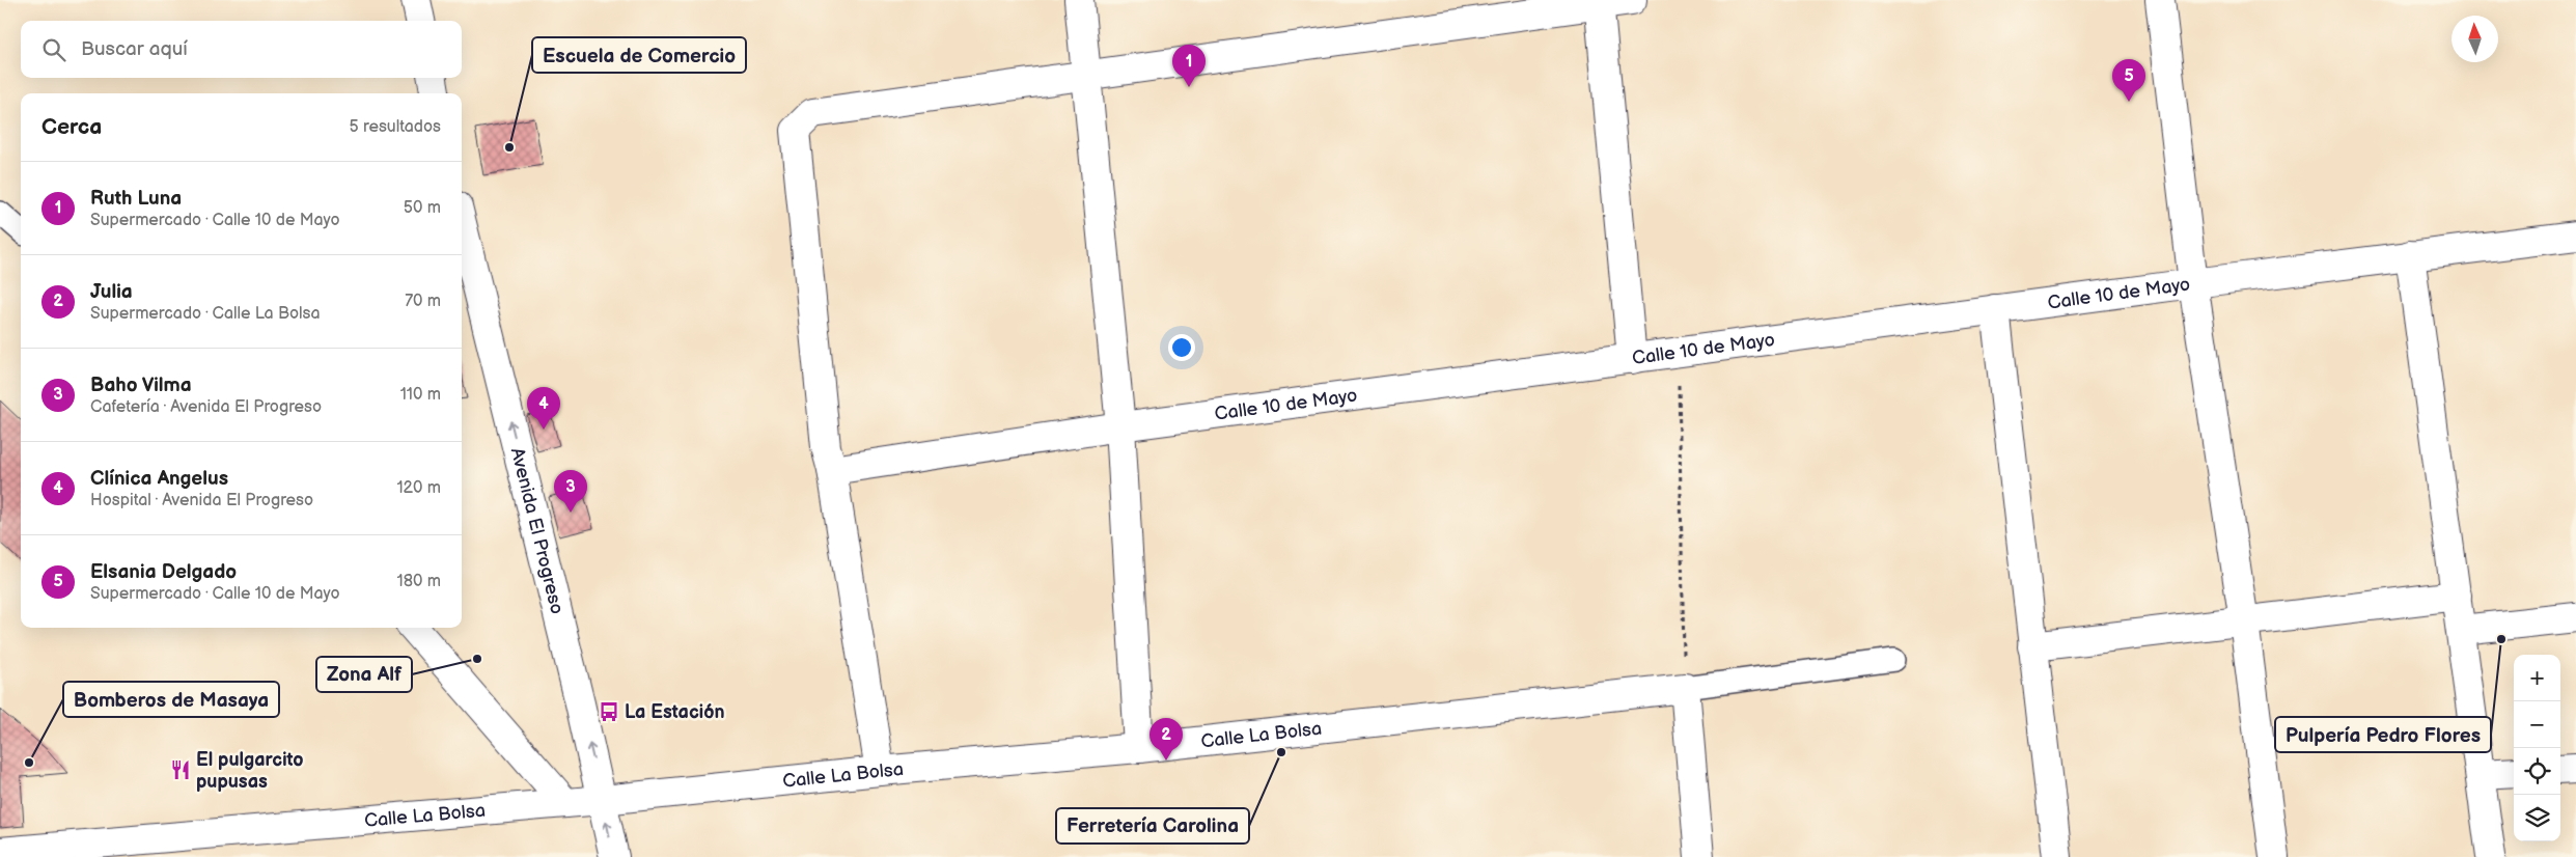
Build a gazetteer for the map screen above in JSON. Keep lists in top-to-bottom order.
{
  "streets": {
    "street": ["Calle 10 de Mayo", "Avenida El Progreso", "Calle La Bolsa"]
  },
  "crossings": [
    ["Avenida El Progreso", "Calle La Bolsa"]
  ],
  "one_way": ["Avenida El Progreso"],
  "places": {
    "other": [
      "Escuela de Comercio",
      "Pulpería Pedro Flores",
      "Zona Alf",
      "Ferretería Carolina",
      "Bomberos de Masaya"
    ],
    "bus stop": ["La Estación"],
    "restaurant": ["El pulgarcito pupusas"]
  },
  "north": "top",
  "page": {
    "search": "Buscar aquí",
    "pins": [
      "1",
      "5",
      "4",
      "3",
      "2"
    ],
    "heading": ["Cerca", "5 resultados"],
    "list": [
      {
        "mark": "1",
        "name": "Ruth Luna",
        "note": "Supermercado · Calle 10 de Mayo",
        "value": "50 m"
      },
      {
        "mark": "2",
        "name": "Julia",
        "note": "Supermercado · Calle La Bolsa",
        "value": "70 m"
      },
      {
        "mark": "3",
        "name": "Baho Vilma",
        "note": "Cafetería · Avenida El Progreso",
        "value": "110 m"
      },
      {
        "mark": "4",
        "name": "Clínica Angelus",
        "note": "Hospital · Avenida El Progreso",
        "value": "120 m"
      },
      {
        "mark": "5",
        "name": "Elsania Delgado",
        "note": "Supermercado · Calle 10 de Mayo",
        "value": "180 m"
      }
    ],
    "map_buttons": ["+", "−"]
  }
}
